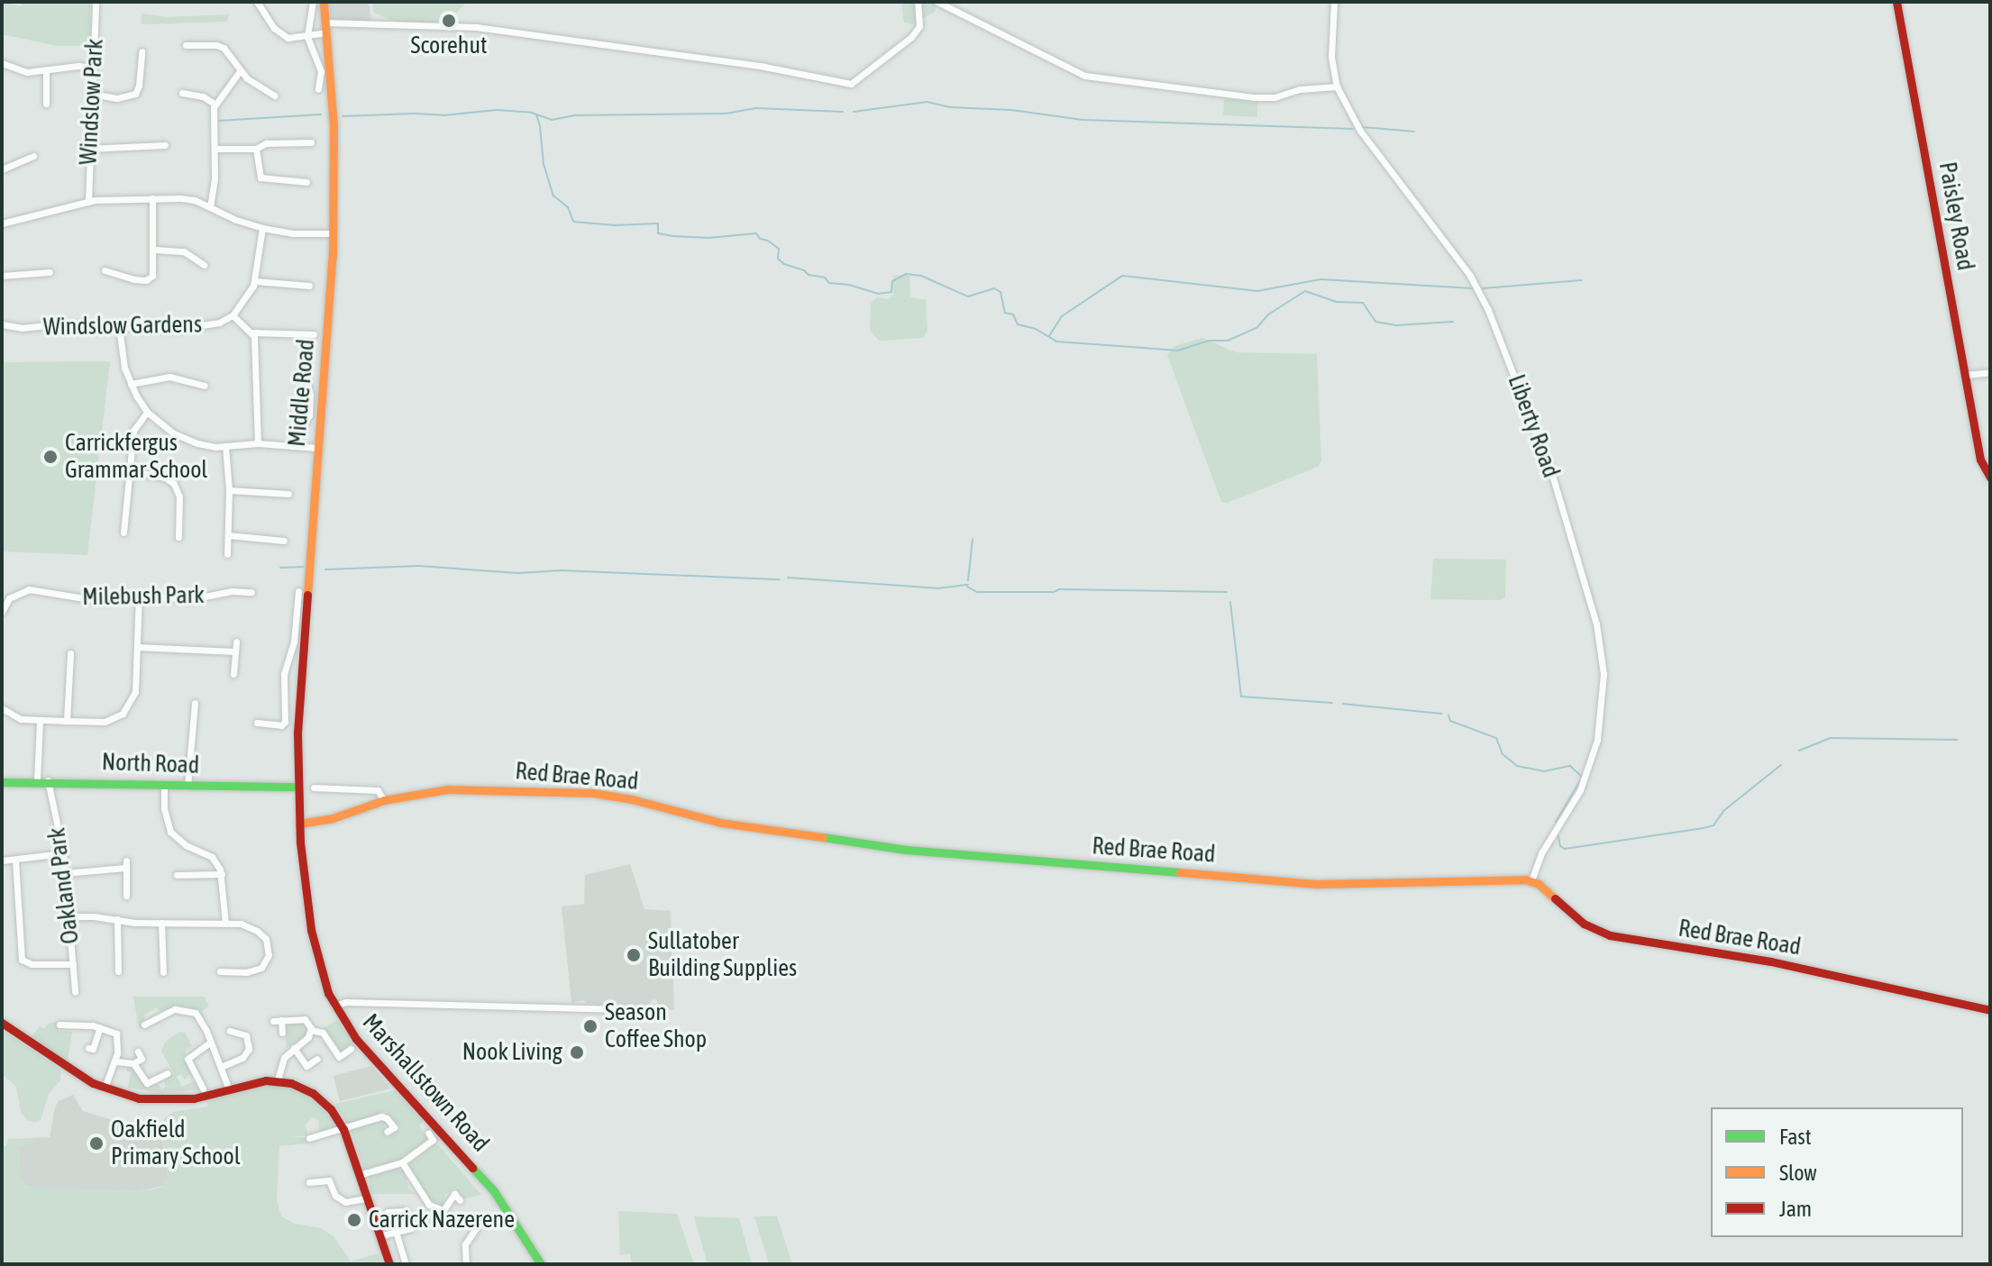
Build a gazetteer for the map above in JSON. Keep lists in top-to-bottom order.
{
  "streets": {
    "street": [
      "Windslow Park",
      "Paisley Road",
      "Windslow Gardens",
      "Middle Road",
      "Liberty Road",
      "Milebush Park",
      "North Road",
      "Red Brae Road",
      "Oakland Park",
      "Marshallstown Road"
    ]
  },
  "crossings": [
    ["Middle Road", "North Road"],
    ["Middle Road", "Marshallstown Road"],
    ["Liberty Road", "Red Brae Road"],
    ["North Road", "Oakland Park"],
    ["North Road", "Marshallstown Road"],
    ["Red Brae Road", "Marshallstown Road"]
  ],
  "places": [
    "Scorehut",
    "Carrickfergus Grammar School",
    "Sullatober Building Supplies",
    "Season Coffee Shop",
    "Nook Living",
    "Oakfield Primary School",
    "Carrick Nazerene"
  ],
  "legend": ["Fast", "Slow", "Jam"]
}
